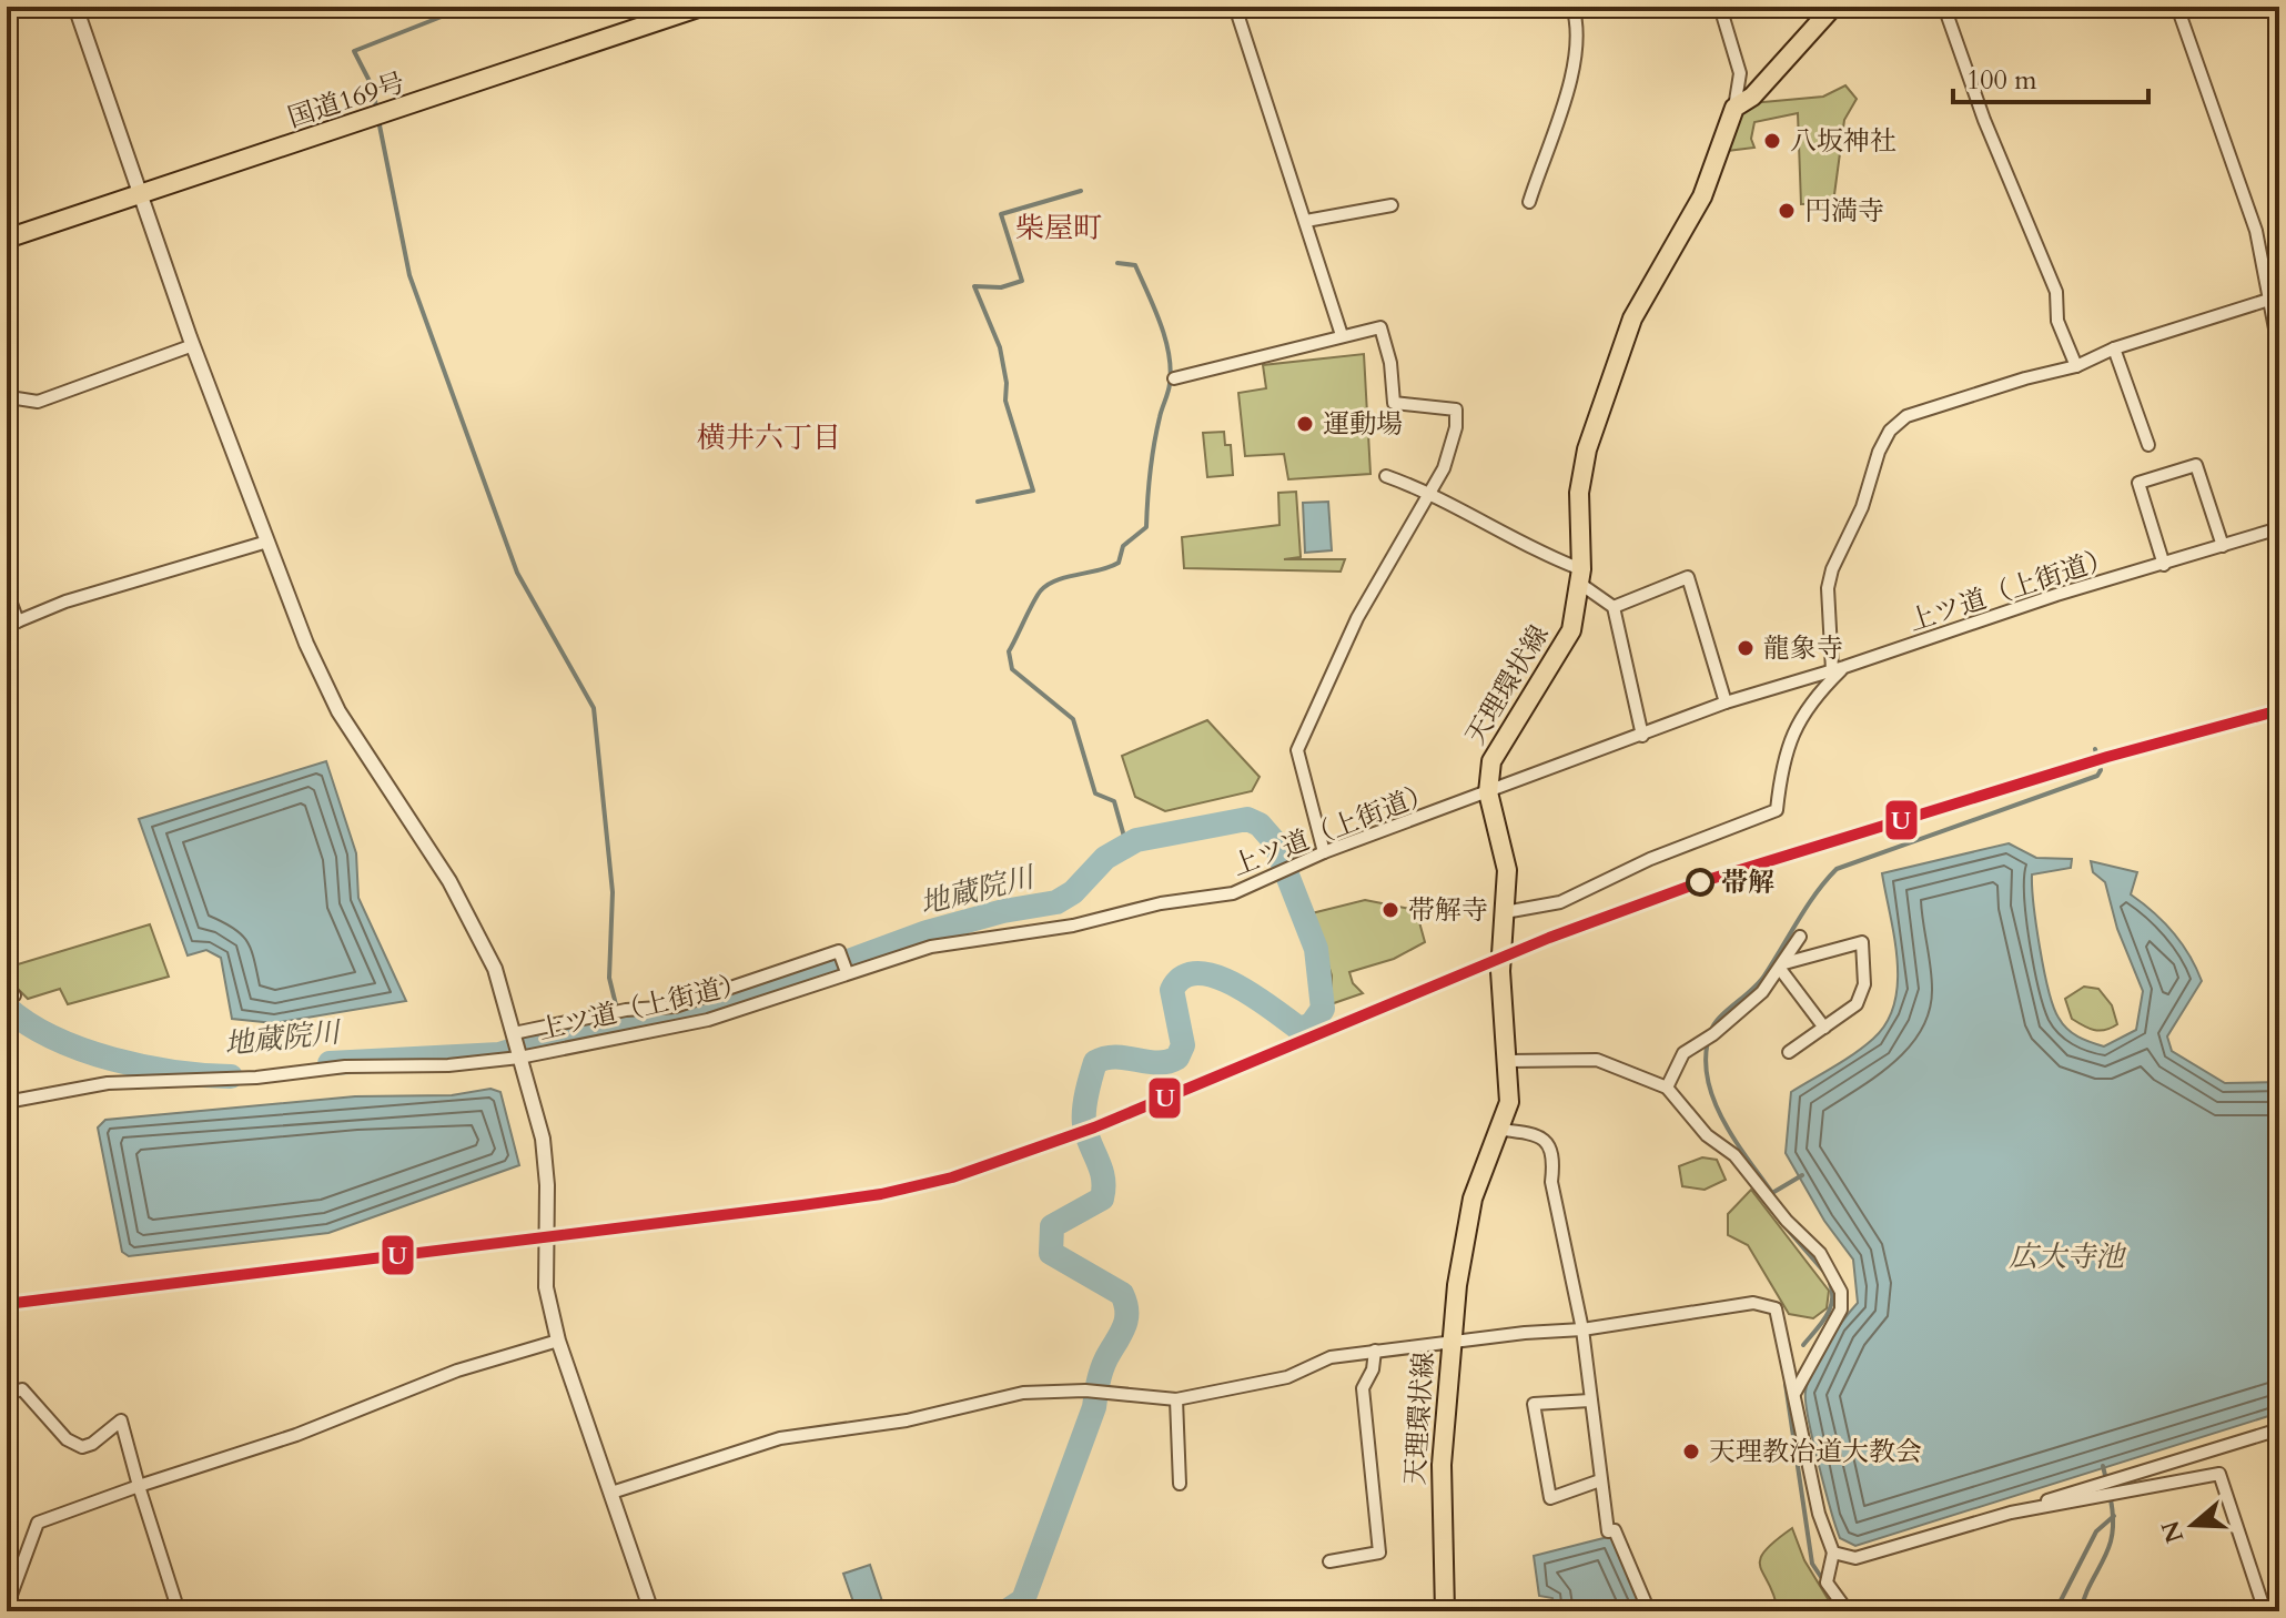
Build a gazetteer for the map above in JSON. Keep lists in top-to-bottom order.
{
  "streets": {
    "main road": ["国道169号", "天理環状線"],
    "street": ["上ツ道（上街道）"]
  },
  "crossings": [
    ["上ツ道（上街道）", "天理環状線"]
  ],
  "districts": ["柴屋町", "横井六丁目"],
  "water": ["地蔵院川", "広大寺池"],
  "places": [
    "八坂神社",
    "円満寺",
    "運動場",
    "龍象寺",
    "帯解",
    "帯解寺",
    "天理教治道大教会"
  ],
  "lines": ["transit line U"],
  "scale_bar": "100 m",
  "north": "left"
}
